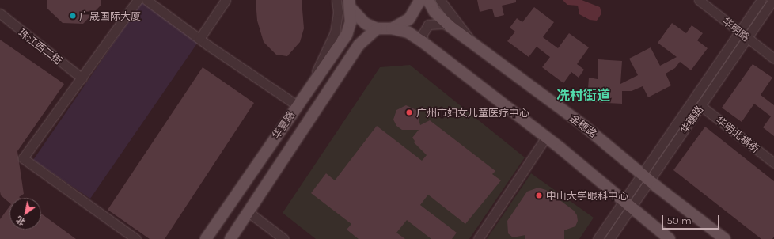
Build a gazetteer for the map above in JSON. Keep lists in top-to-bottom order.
{
  "streets": {
    "main road": ["华夏路", "金穗路"],
    "street": [
      "华明路",
      "珠江西二街",
      "华穗路",
      "华明北橫街"
    ]
  },
  "crossings": [
    ["华明路", "华穗路"],
    ["华穗路", "金穗路"],
    ["华穗路", "华明北橫街"]
  ],
  "districts": ["冼村街道"],
  "places": ["广晟国际大厦", "广州市妇女儿童医疗中心", "中山大学眼科中心"],
  "scale_bar": "50 m",
  "north": "bottom left"
}
